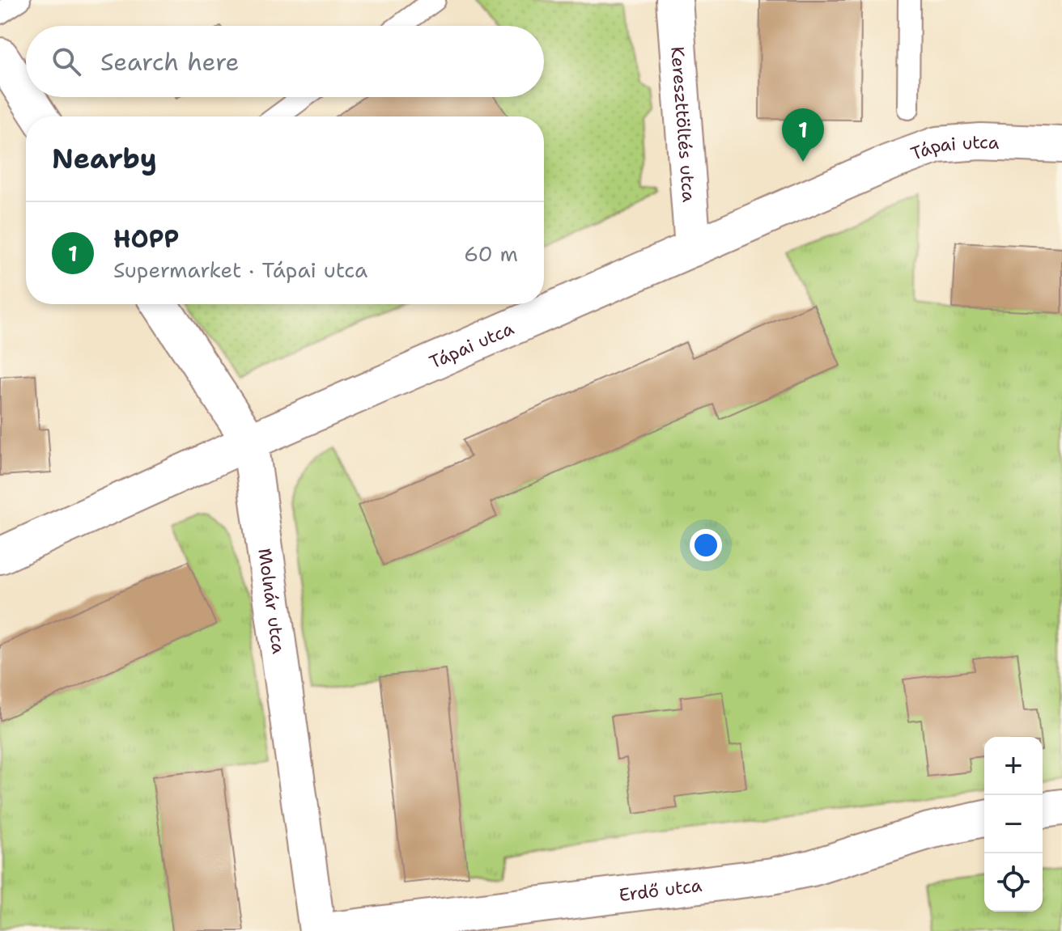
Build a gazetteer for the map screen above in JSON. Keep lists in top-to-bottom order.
{
  "streets": {
    "street": [
      "Kereszttöltés utca",
      "Tápai utca",
      "Molnár utca",
      "Erdő utca"
    ]
  },
  "crossings": [
    ["Kereszttöltés utca", "Tápai utca"],
    ["Tápai utca", "Molnár utca"]
  ],
  "page": {
    "search": "Search here",
    "pins": "1",
    "heading": "Nearby",
    "list": [
      {
        "mark": "1",
        "name": "HOPP",
        "note": "Supermarket · Tápai utca",
        "value": "60 m"
      }
    ],
    "map_buttons": ["+", "−"]
  }
}
